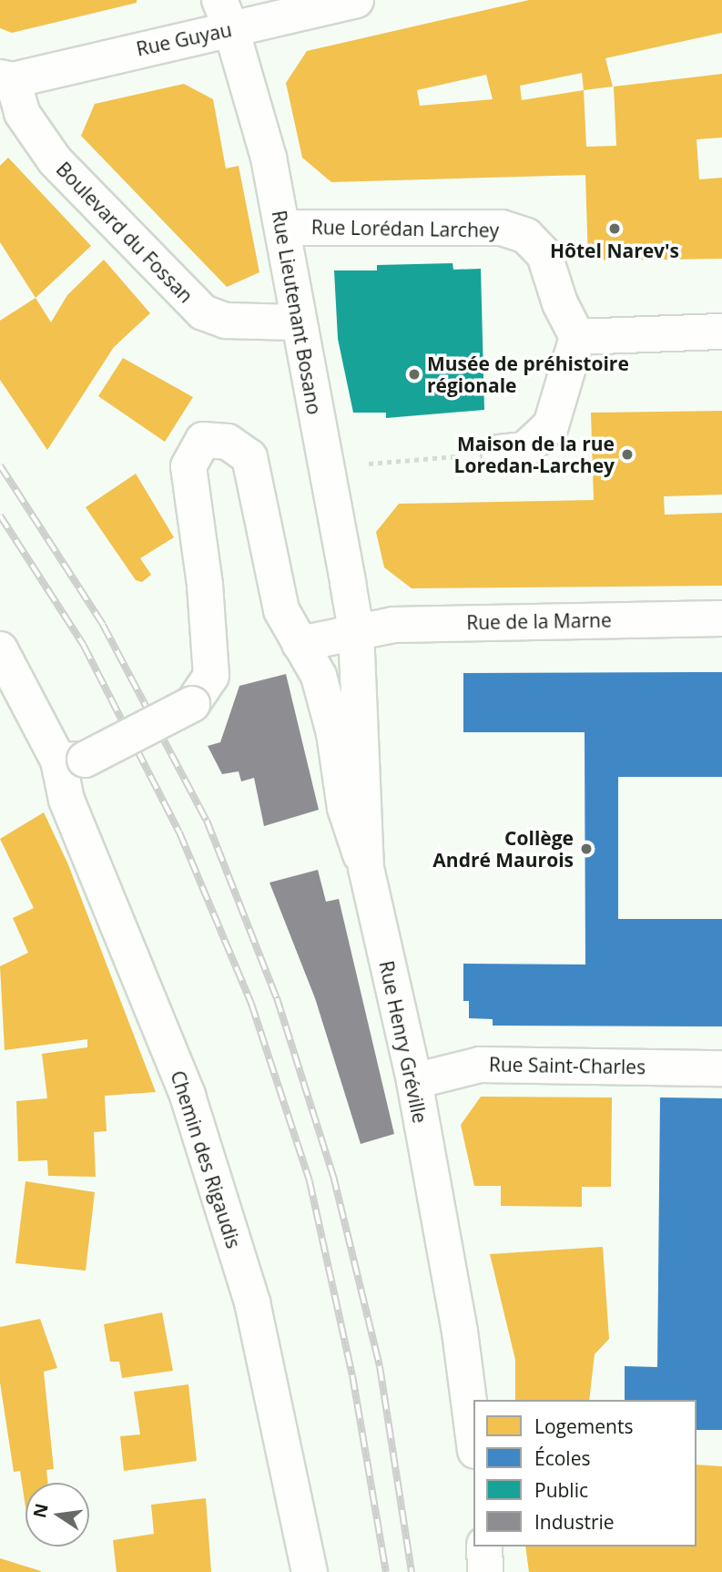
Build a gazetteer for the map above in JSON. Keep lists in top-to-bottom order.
{
  "streets": {
    "street": [
      "Rue Guyau",
      "Rue Lorédan Larchey",
      "Boulevard du Fossan",
      "Rue Lieutenant Bosano",
      "Rue de la Marne",
      "Rue Henry Gréville",
      "Rue Saint-Charles",
      "Chemin des Rigaudis"
    ]
  },
  "crossings": [
    ["Rue Guyau", "Boulevard du Fossan"],
    ["Rue Guyau", "Rue Lieutenant Bosano"],
    ["Rue Lorédan Larchey", "Rue Lieutenant Bosano"],
    ["Boulevard du Fossan", "Rue Lieutenant Bosano"],
    ["Rue Lieutenant Bosano", "Rue de la Marne"],
    ["Rue Lieutenant Bosano", "Rue Henry Gréville"],
    ["Rue de la Marne", "Rue Henry Gréville"],
    ["Rue Henry Gréville", "Rue Saint-Charles"]
  ],
  "places": [
    "Hôtel Narev's",
    "Musée de préhistoire régionale",
    "Maison de la rue Loredan-Larchey",
    "Collège André Maurois"
  ],
  "legend": [
    "Logements",
    "Écoles",
    "Public",
    "Industrie"
  ],
  "north": "left"
}
